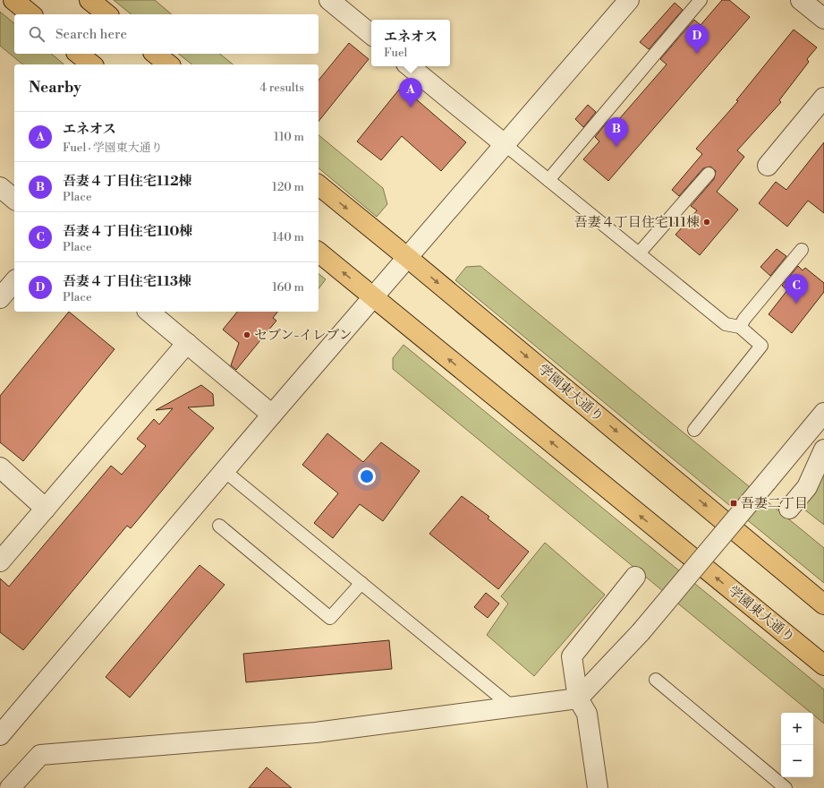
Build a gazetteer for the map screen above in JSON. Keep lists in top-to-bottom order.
{
  "streets": {
    "main road": ["学園東大通り"]
  },
  "places": {
    "other": ["吾妻４丁目住宅111棟", "セブン-イレブン"],
    "transit": ["吾妻二丁目"]
  },
  "page": {
    "search": "Search here",
    "popup": ["エネオス", "Fuel"],
    "pins": [
      "D",
      "A",
      "B",
      "C"
    ],
    "heading": ["Nearby", "4 results"],
    "list": [
      {
        "mark": "A",
        "name": "エネオス",
        "note": "Fuel · 学園東大通り",
        "value": "110 m"
      },
      {
        "mark": "B",
        "name": "吾妻４丁目住宅112棟",
        "note": "Place",
        "value": "120 m"
      },
      {
        "mark": "C",
        "name": "吾妻４丁目住宅110棟",
        "note": "Place",
        "value": "140 m"
      },
      {
        "mark": "D",
        "name": "吾妻４丁目住宅113棟",
        "note": "Place",
        "value": "160 m"
      }
    ],
    "map_buttons": ["+", "−"]
  }
}
